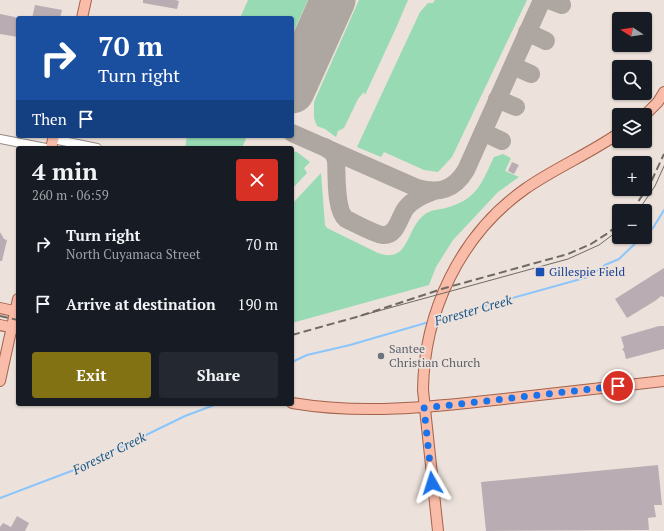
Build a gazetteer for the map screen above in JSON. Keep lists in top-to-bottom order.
{
  "water": ["Forester Creek"],
  "places": {
    "transit": ["Gillespie Field"],
    "other": ["Santee Christian Church"]
  },
  "north": "left",
  "page": {
    "map_buttons": ["+", "−"],
    "turn": ["70 m", "Turn right"],
    "then": "Then",
    "heading": ["4 min", "260 m · 06:59"],
    "list": [
      {
        "name": "Turn right",
        "note": "North Cuyamaca Street",
        "value": "70 m"
      },
      {
        "name": "Arrive at destination",
        "value": "190 m"
      }
    ],
    "buttons": ["Exit", "Share"]
  }
}
